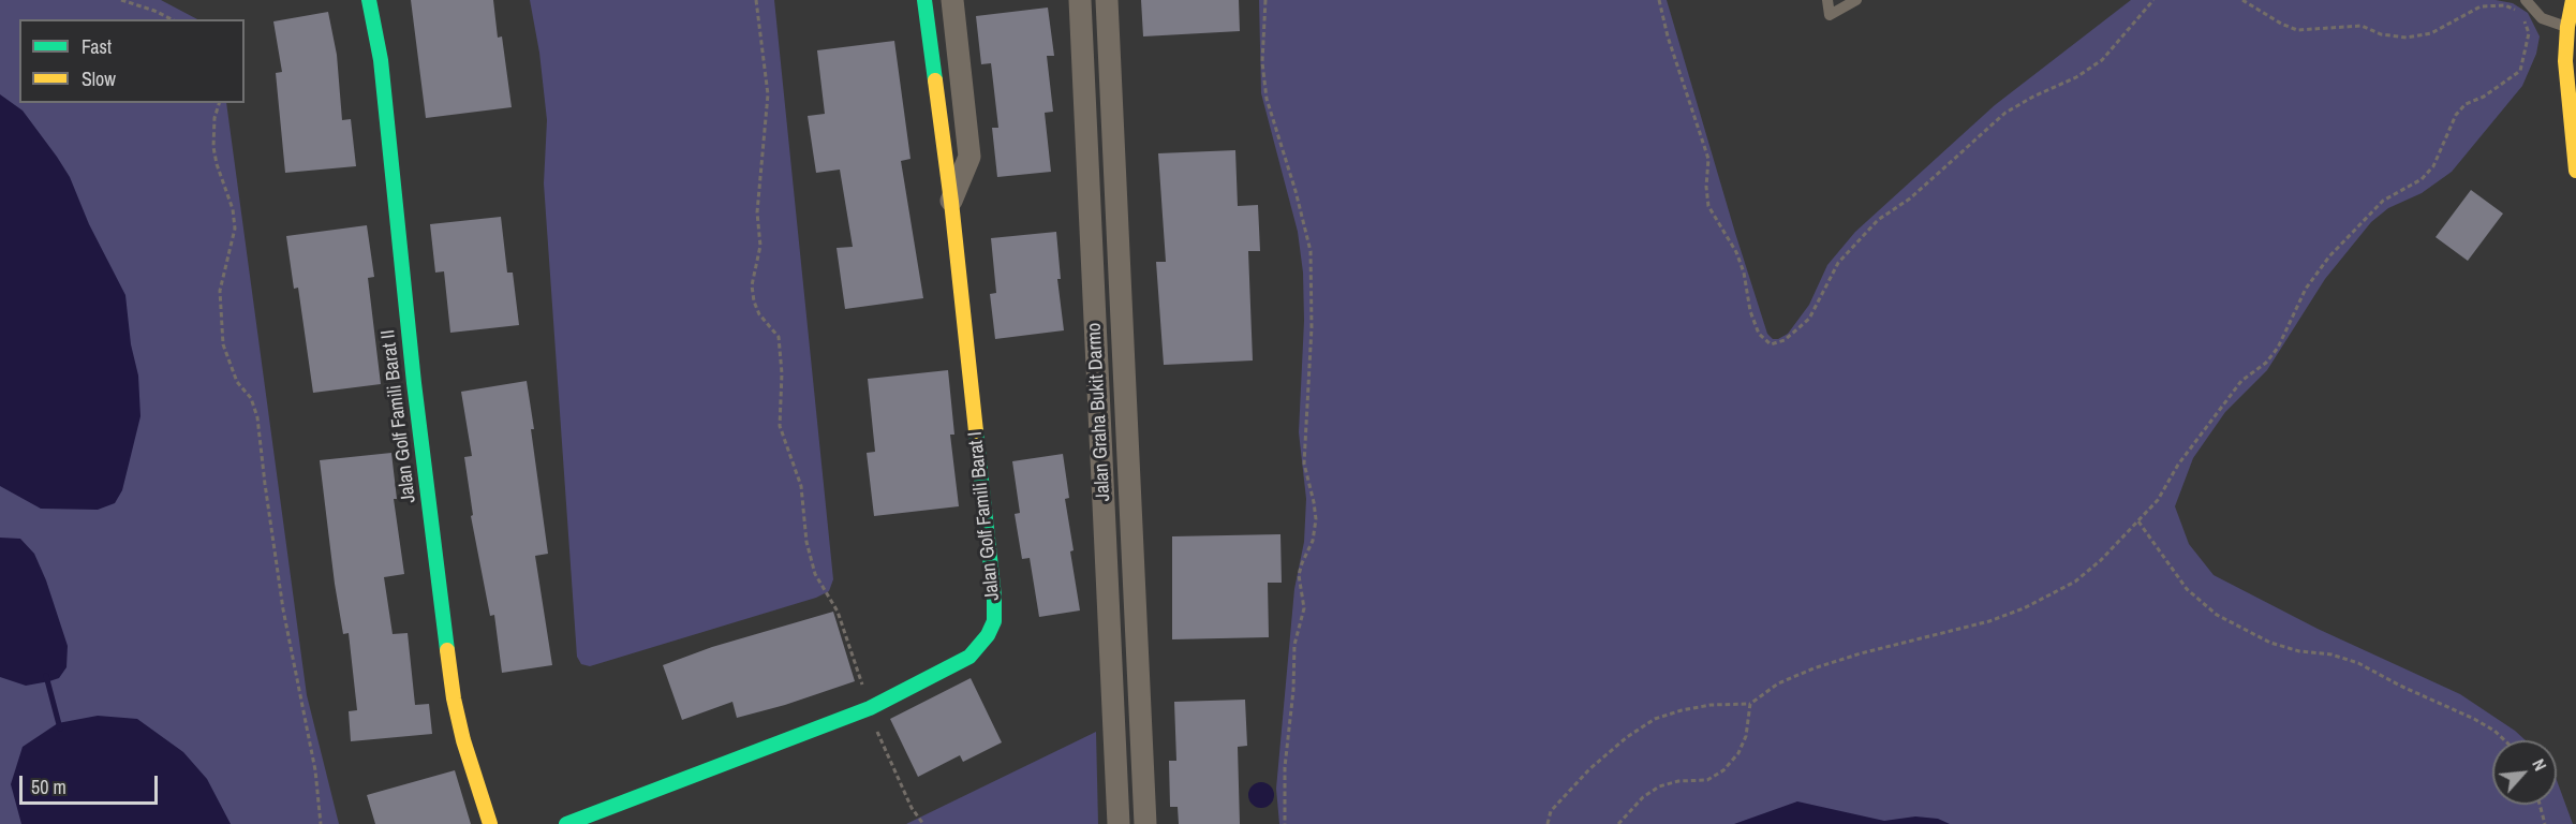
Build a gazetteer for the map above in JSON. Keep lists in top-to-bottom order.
{
  "streets": {
    "street": ["Jalan Graha Bukit Darmo", "Jalan Golf Famili Barat II", "Jalan Golf Famili Barat I"]
  },
  "legend": ["Fast", "Slow"],
  "scale_bar": "50 m",
  "north": "top right"
}
